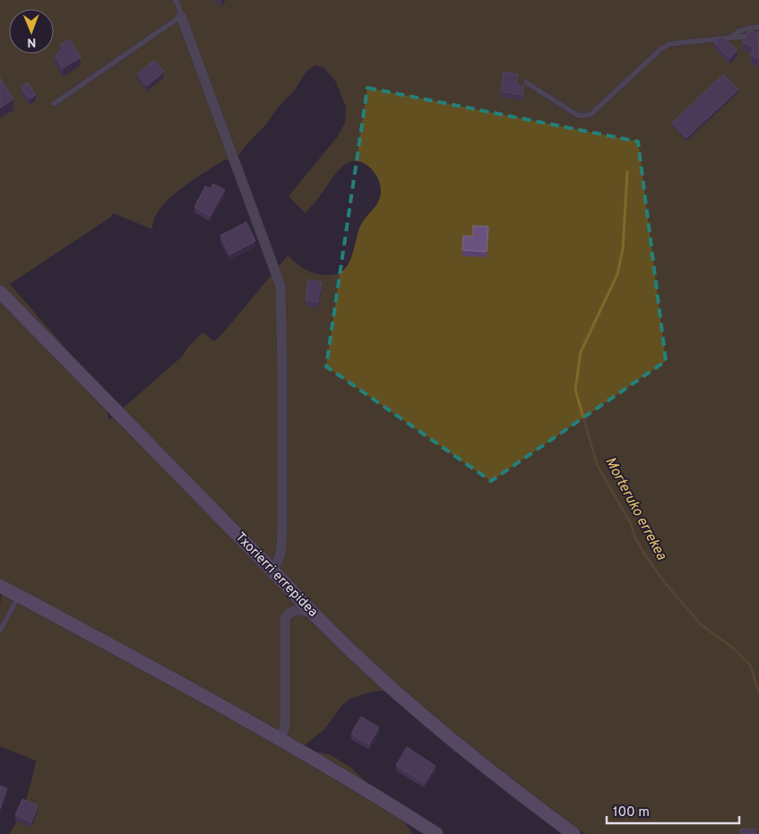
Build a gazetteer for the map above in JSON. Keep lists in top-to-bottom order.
{
  "streets": {
    "street": ["Txorierri errepidea"]
  },
  "water": ["Morteruko errekea"],
  "scale_bar": "100 m",
  "north": "bottom"
}
